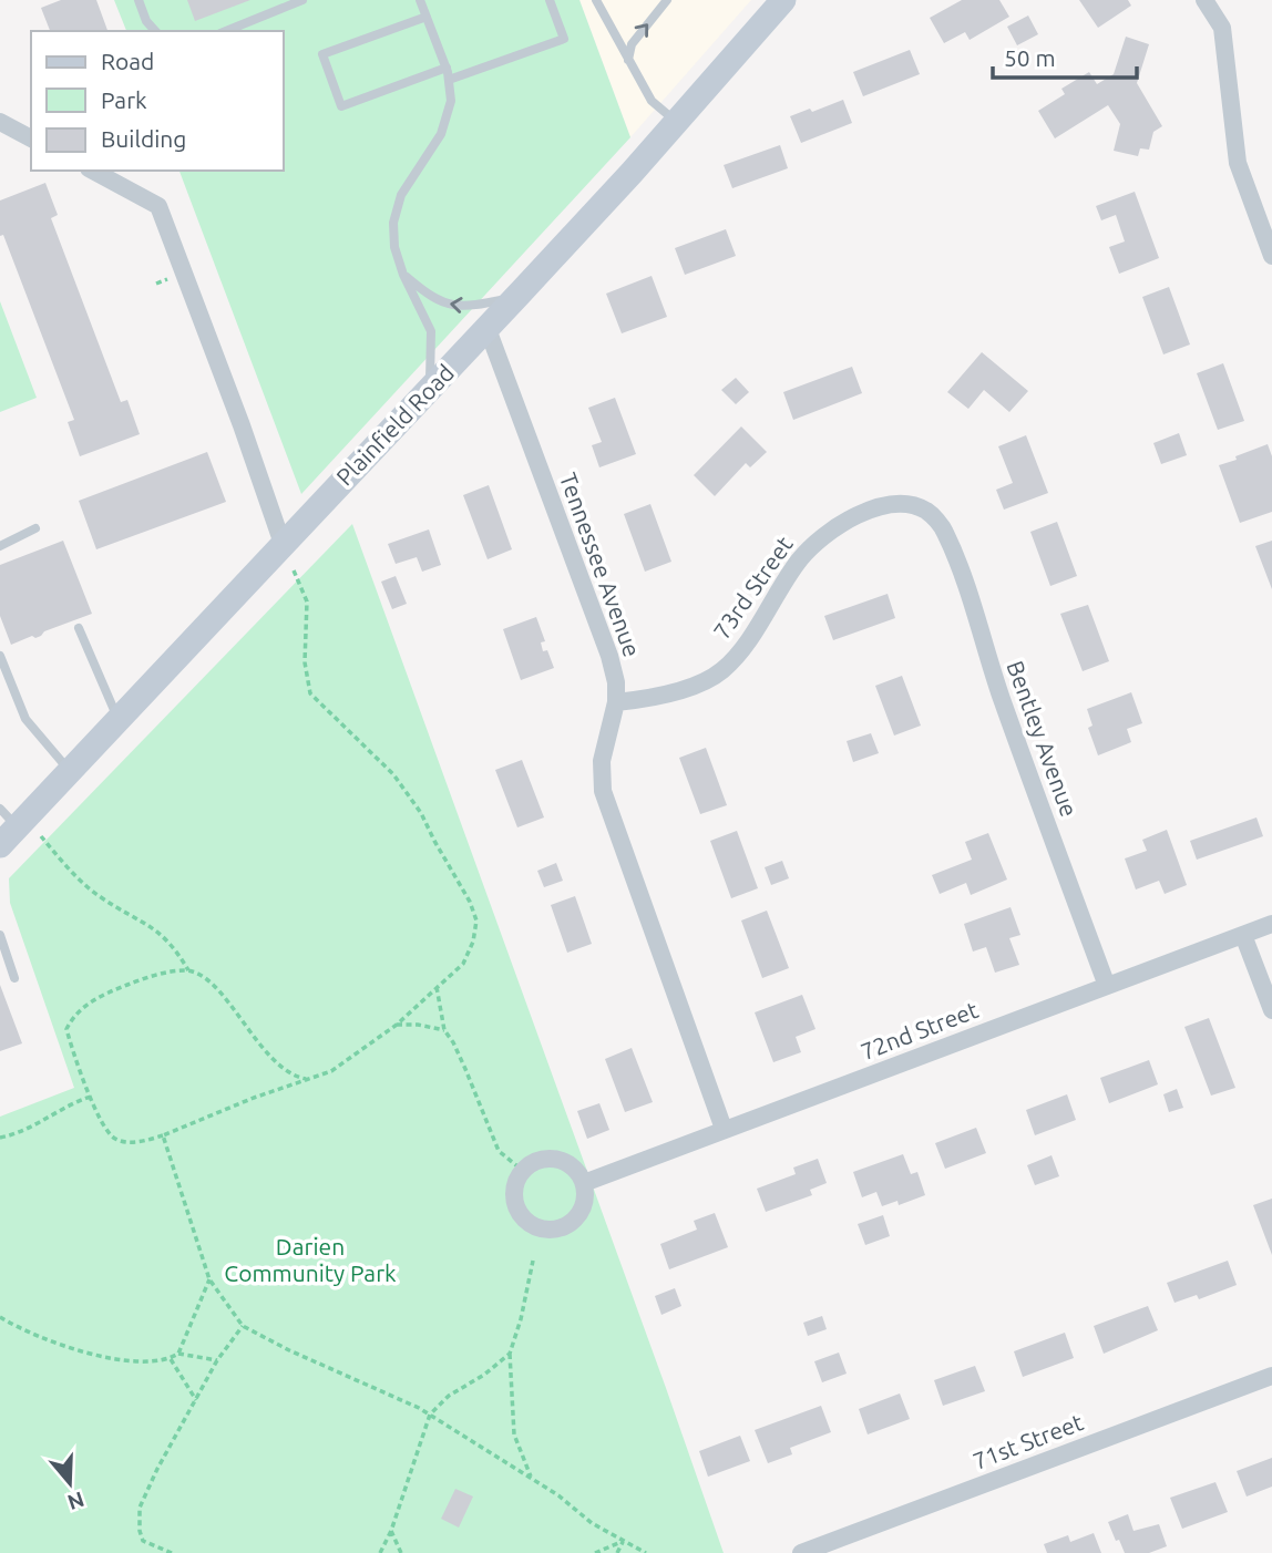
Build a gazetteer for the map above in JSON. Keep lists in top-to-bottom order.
{
  "streets": {
    "main road": ["Plainfield Road"],
    "street": [
      "Tennessee Avenue",
      "73rd Street",
      "Bentley Avenue",
      "72nd Street",
      "71st Street"
    ]
  },
  "crossings": [
    ["Plainfield Road", "Tennessee Avenue"],
    ["Tennessee Avenue", "73rd Street"],
    ["Tennessee Avenue", "72nd Street"],
    ["73rd Street", "Bentley Avenue"],
    ["Bentley Avenue", "72nd Street"]
  ],
  "parks": ["Darien Community Park"],
  "legend": ["Road", "Park", "Building"],
  "scale_bar": "50 m",
  "north": "bottom"
}
